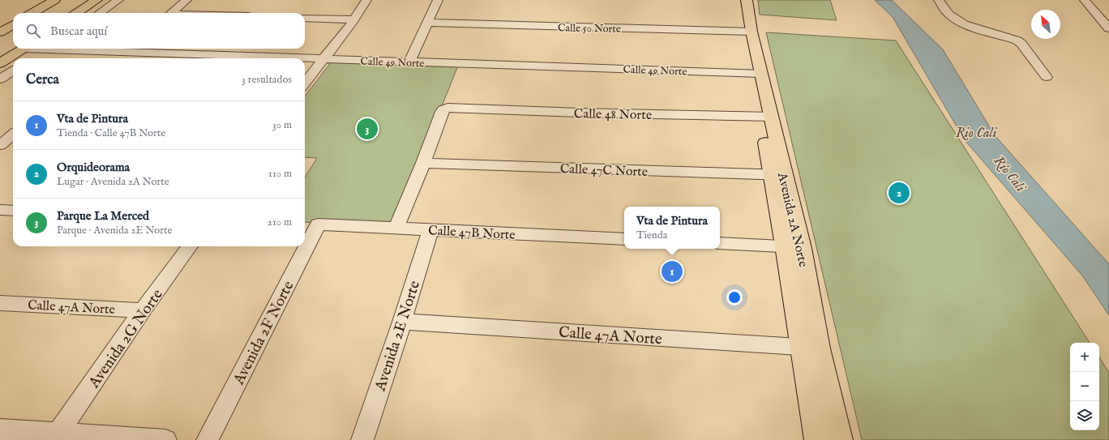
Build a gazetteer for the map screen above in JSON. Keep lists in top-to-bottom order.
{
  "streets": {
    "main road": ["Avenida 2A Norte"],
    "street": [
      "Calle 50 Norte",
      "Calle 49 Norte",
      "Calle 48 Norte",
      "Calle 47C Norte",
      "Calle 47B Norte",
      "Calle 47A Norte",
      "Avenida 2F Norte",
      "Avenida 2E Norte",
      "Avenida 2G Norte"
    ]
  },
  "crossings": [
    ["Calle 50 Norte", "Avenida 2A Norte"],
    ["Calle 49 Norte", "Avenida 2A Norte"],
    ["Calle 48 Norte", "Calle 47C Norte"],
    ["Calle 48 Norte", "Avenida 2A Norte"],
    ["Calle 47C Norte", "Avenida 2A Norte"],
    ["Avenida 2A Norte", "Calle 47A Norte"],
    ["Calle 47B Norte", "Avenida 2F Norte"],
    ["Calle 47B Norte", "Avenida 2E Norte"],
    ["Calle 47A Norte", "Avenida 2E Norte"],
    ["Calle 47A Norte", "Avenida 2G Norte"]
  ],
  "water": ["Rio Cali", "Río Cali"],
  "north": "top left",
  "page": {
    "search": "Buscar aquí",
    "heading": ["Cerca", "3 resultados"],
    "list": [
      {
        "mark": "1",
        "name": "Vta de Pintura",
        "note": "Tienda · Calle 47B Norte",
        "value": "30 m"
      },
      {
        "mark": "2",
        "name": "Orquideorama",
        "note": "Lugar · Avenida 2A Norte",
        "value": "110 m"
      },
      {
        "mark": "3",
        "name": "Parque La Merced",
        "note": "Parque · Avenida 2E Norte",
        "value": "210 m"
      }
    ],
    "pins": ["3", "2", "1"],
    "popup": ["Vta de Pintura", "Tienda"],
    "map_buttons": ["+", "−"]
  }
}
